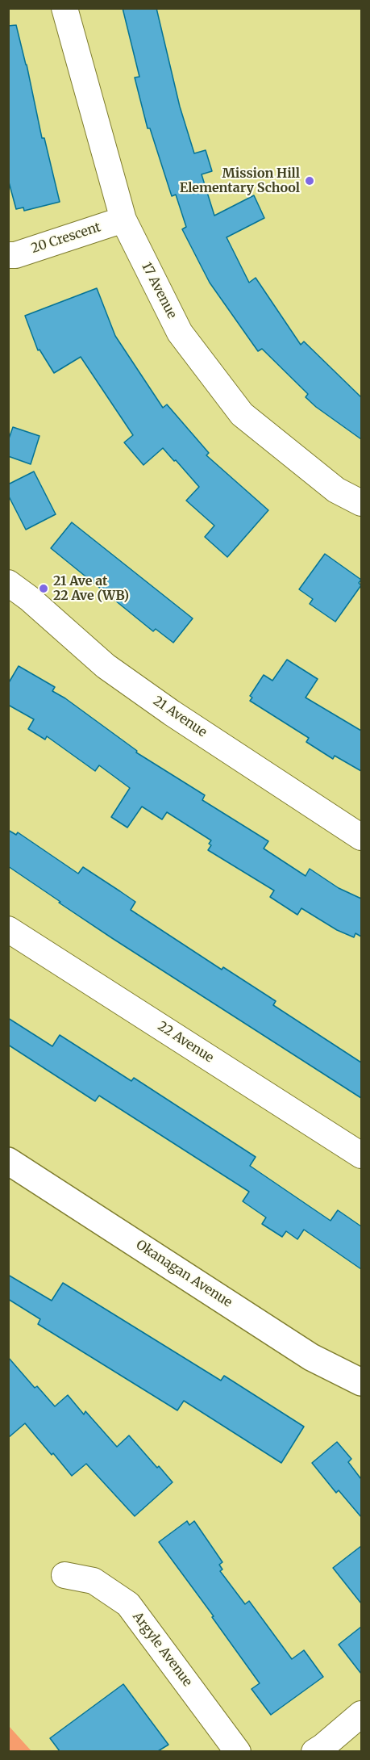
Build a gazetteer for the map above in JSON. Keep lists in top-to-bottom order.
{
  "streets": {
    "street": [
      "20 Crescent",
      "17 Avenue",
      "21 Avenue",
      "22 Avenue",
      "Okanagan Avenue",
      "Argyle Avenue"
    ]
  },
  "crossings": [
    ["20 Crescent", "17 Avenue"]
  ],
  "places": ["Mission Hill Elementary School", "21 Ave at 22 Ave (WB)"]
}
